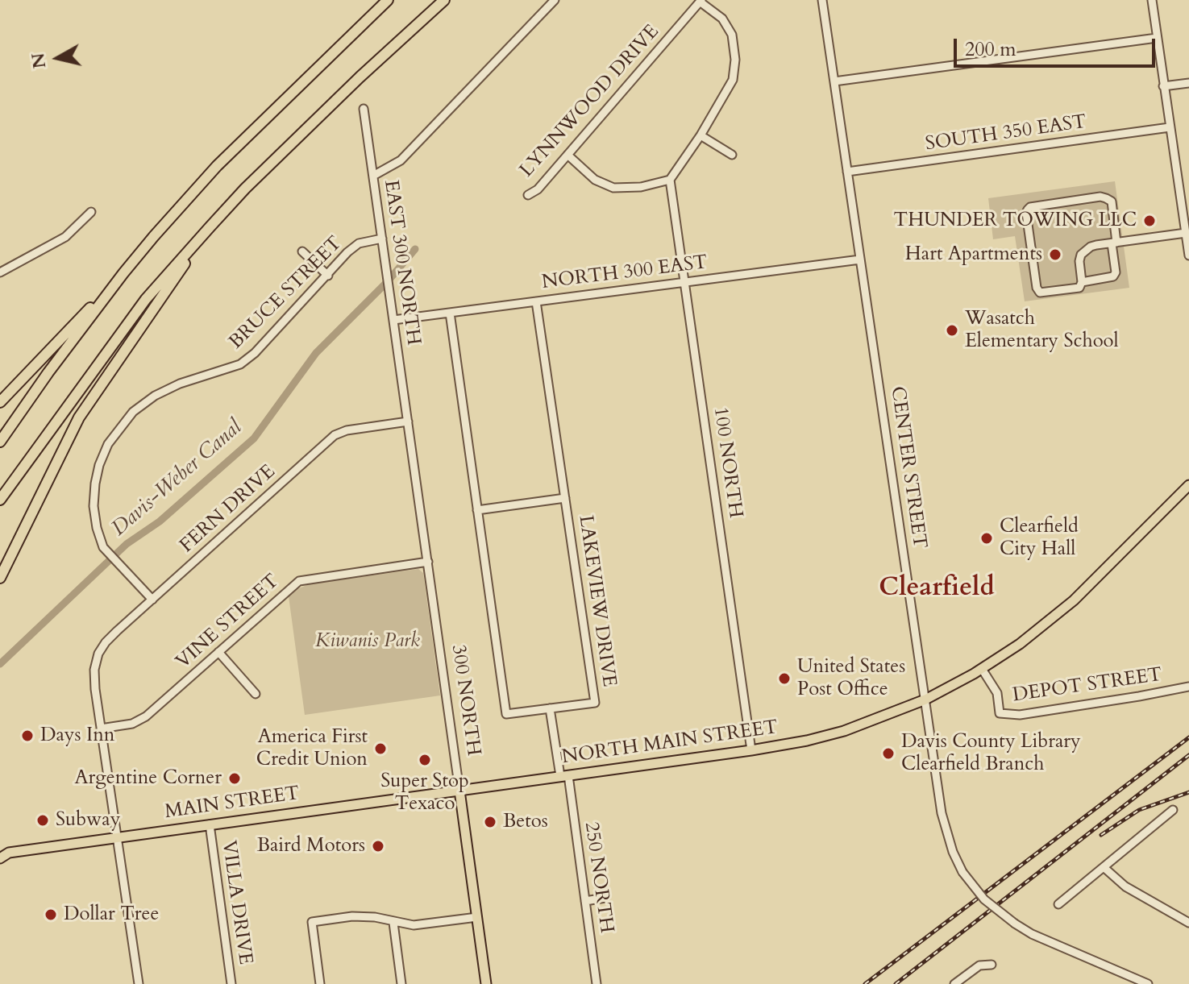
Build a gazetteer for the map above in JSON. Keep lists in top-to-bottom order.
{
  "streets": {
    "main road": ["300 NORTH", "NORTH MAIN STREET", "MAIN STREET"],
    "street": [
      "LYNNWOOD DRIVE",
      "SOUTH 350 EAST",
      "EAST 300 NORTH",
      "NORTH 300 EAST",
      "BRUCE STREET",
      "100 NORTH",
      "CENTER STREET",
      "FERN DRIVE",
      "LAKEVIEW DRIVE",
      "VINE STREET",
      "DEPOT STREET",
      "250 NORTH",
      "VILLA DRIVE"
    ]
  },
  "crossings": [
    ["SOUTH 350 EAST", "CENTER STREET"],
    ["EAST 300 NORTH", "NORTH 300 EAST"],
    ["EAST 300 NORTH", "BRUCE STREET"],
    ["EAST 300 NORTH", "FERN DRIVE"],
    ["EAST 300 NORTH", "300 NORTH"],
    ["NORTH 300 EAST", "100 NORTH"],
    ["NORTH 300 EAST", "CENTER STREET"],
    ["NORTH 300 EAST", "LAKEVIEW DRIVE"],
    ["BRUCE STREET", "FERN DRIVE"],
    ["100 NORTH", "NORTH MAIN STREET"],
    ["CENTER STREET", "NORTH MAIN STREET"],
    ["FERN DRIVE", "VINE STREET"],
    ["FERN DRIVE", "300 NORTH"],
    ["VINE STREET", "300 NORTH"],
    ["DEPOT STREET", "NORTH MAIN STREET"],
    ["300 NORTH", "NORTH MAIN STREET"],
    ["300 NORTH", "MAIN STREET"],
    ["NORTH MAIN STREET", "MAIN STREET"],
    ["NORTH MAIN STREET", "250 NORTH"],
    ["MAIN STREET", "VILLA DRIVE"]
  ],
  "districts": ["Clearfield"],
  "water": ["Davis-Weber Canal"],
  "parks": ["Kiwanis Park"],
  "places": [
    "THUNDER TOWING LLC",
    "Hart Apartments",
    "Wasatch Elementary School",
    "Clearfield City Hall",
    "United States Post Office",
    "Days Inn",
    "America First Credit Union",
    "Davis County Library Clearfield Branch",
    "Super Stop Texaco",
    "Argentine Corner",
    "Subway",
    "Betos",
    "Baird Motors",
    "Dollar Tree"
  ],
  "scale_bar": "200 m",
  "north": "left"
}
